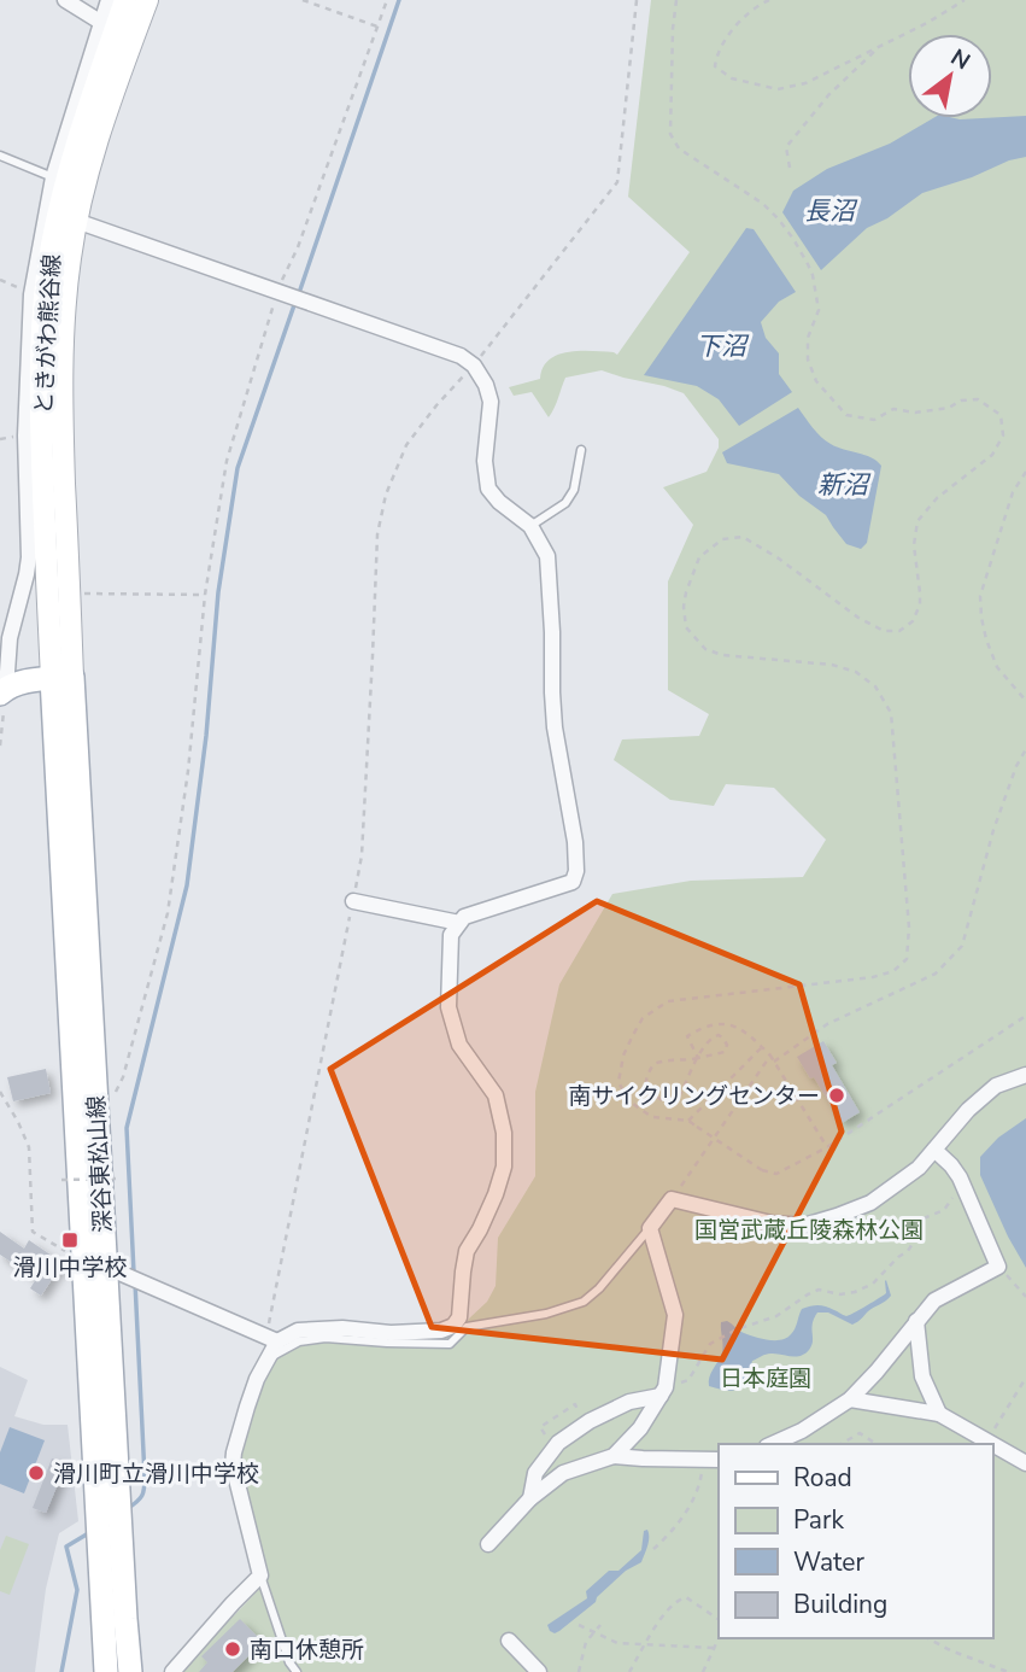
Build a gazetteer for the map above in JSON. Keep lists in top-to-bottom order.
{
  "streets": {
    "main road": ["ときがわ熊谷線", "深谷東松山線"]
  },
  "crossings": [
    ["ときがわ熊谷線", "深谷東松山線"]
  ],
  "water": ["長沼", "下沼", "新沼"],
  "parks": ["国営武蔵丘陵森林公園", "日本庭園"],
  "places": {
    "other": ["南サイクリングセンター", "滑川町立滑川中学校", "南口休憩所"],
    "transit": ["滑川中学校"]
  },
  "legend": [
    "Road",
    "Park",
    "Water",
    "Building"
  ],
  "north": "top right"
}
